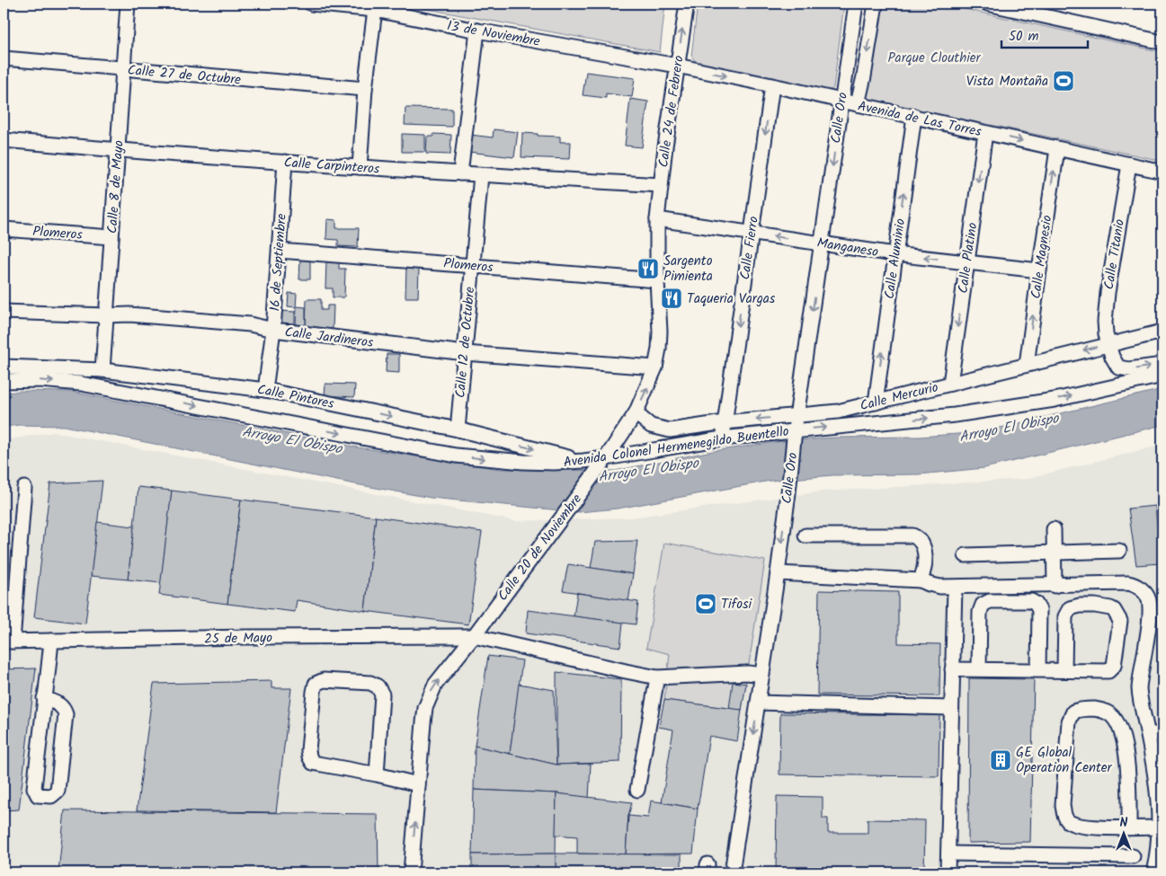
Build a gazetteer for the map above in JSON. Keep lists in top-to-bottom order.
{
  "streets": {
    "street": [
      "13 de Noviembre",
      "Calle 27 de Octubre",
      "Calle 24 de Febrero",
      "Calle Oro",
      "Avenida de Las Torres",
      "Calle Carpinteros",
      "Calle 8 de Mayo",
      "Plomeros",
      "Manganeso",
      "Calle Fierro",
      "Calle Titanio",
      "Calle Magnesio",
      "Calle Platino",
      "Calle Aluminio",
      "16 de Septiembre",
      "Calle Jardineros",
      "Calle 12 de Octubre",
      "Calle Pintores",
      "Calle Mercurio",
      "Avenida Colonel Hermenegildo Buentello",
      "Calle 20 de Noviembre",
      "25 de Mayo"
    ]
  },
  "crossings": [
    ["13 de Noviembre", "Calle 24 de Febrero"],
    ["13 de Noviembre", "Avenida de Las Torres"],
    ["Calle 27 de Octubre", "Calle 8 de Mayo"],
    ["Calle 24 de Febrero", "Avenida de Las Torres"],
    ["Calle 24 de Febrero", "Calle Carpinteros"],
    ["Calle 24 de Febrero", "Manganeso"],
    ["Calle 24 de Febrero", "Calle 20 de Noviembre"],
    ["Calle Oro", "Avenida de Las Torres"],
    ["Calle Oro", "Manganeso"],
    ["Calle Oro", "Calle Mercurio"],
    ["Calle Oro", "Avenida Colonel Hermenegildo Buentello"],
    ["Calle Oro", "25 de Mayo"],
    ["Avenida de Las Torres", "Calle Fierro"],
    ["Avenida de Las Torres", "Calle Titanio"],
    ["Avenida de Las Torres", "Calle Magnesio"],
    ["Avenida de Las Torres", "Calle Platino"],
    ["Avenida de Las Torres", "Calle Aluminio"],
    ["Calle Carpinteros", "Calle 8 de Mayo"],
    ["Calle Carpinteros", "16 de Septiembre"],
    ["Calle Carpinteros", "Calle 12 de Octubre"],
    ["Calle 8 de Mayo", "Plomeros"],
    ["Calle 8 de Mayo", "Calle Jardineros"],
    ["Calle 8 de Mayo", "Calle Pintores"],
    ["Plomeros", "16 de Septiembre"],
    ["Plomeros", "Calle 12 de Octubre"],
    ["Plomeros", "Calle 20 de Noviembre"],
    ["Manganeso", "Calle Fierro"],
    ["Manganeso", "Calle Magnesio"],
    ["Manganeso", "Calle Platino"],
    ["Manganeso", "Calle Aluminio"],
    ["Manganeso", "Calle 20 de Noviembre"],
    ["Calle Fierro", "Calle Mercurio"],
    ["Calle Fierro", "Avenida Colonel Hermenegildo Buentello"],
    ["Calle Titanio", "Calle Mercurio"],
    ["Calle Magnesio", "Calle Mercurio"],
    ["Calle Platino", "Calle Mercurio"],
    ["Calle Aluminio", "Calle Mercurio"],
    ["16 de Septiembre", "Calle Jardineros"],
    ["16 de Septiembre", "Calle Pintores"],
    ["Calle Jardineros", "Calle 12 de Octubre"],
    ["Calle Jardineros", "Calle 20 de Noviembre"],
    ["Calle 12 de Octubre", "Calle Pintores"],
    ["Calle Pintores", "Avenida Colonel Hermenegildo Buentello"],
    ["Calle Mercurio", "Calle 20 de Noviembre"],
    ["Avenida Colonel Hermenegildo Buentello", "Calle 20 de Noviembre"],
    ["Calle 20 de Noviembre", "25 de Mayo"]
  ],
  "one_way": [
    "Calle Oro",
    "Manganeso",
    "Calle Fierro",
    "Calle Magnesio",
    "Calle Platino",
    "Calle Aluminio",
    "Calle Pintores",
    "Avenida Colonel Hermenegildo Buentello",
    "Calle 20 de Noviembre"
  ],
  "water": ["Arroyo El Obispo"],
  "parks": ["Parque Clouthier"],
  "places": {
    "sports": ["Vista Montaña", "Tifosi"],
    "restaurant": ["Sargento Pimienta", "Taqueria Vargas"],
    "building": ["GE Global Operation Center"]
  },
  "scale_bar": "50 m",
  "north": "top"
}
